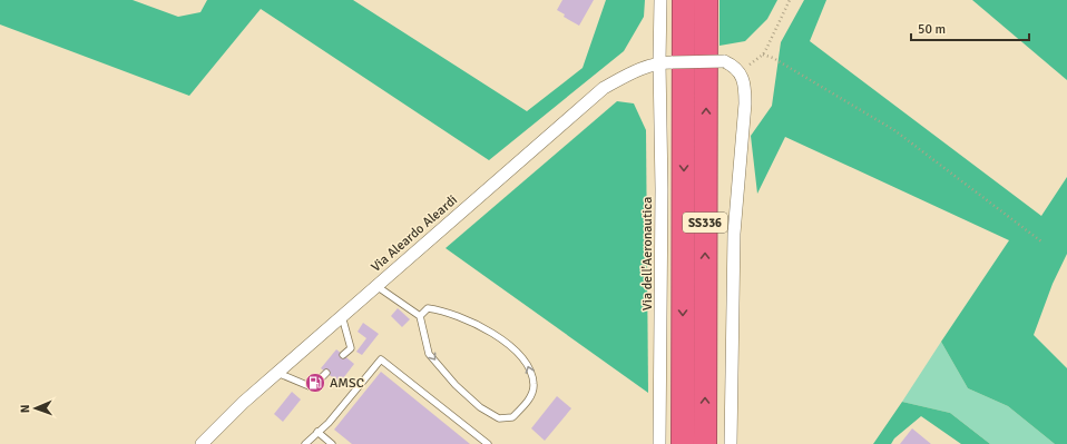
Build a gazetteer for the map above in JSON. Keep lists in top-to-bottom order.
{
  "streets": {
    "highway": ["SS336"],
    "street": ["Via Aleardo Aleardi", "Via dell'Aeronautica"]
  },
  "crossings": [
    ["Via Aleardo Aleardi", "Via dell'Aeronautica"]
  ],
  "places": {
    "fuel station": ["AMSC"]
  },
  "scale_bar": "50 m",
  "north": "left"
}
